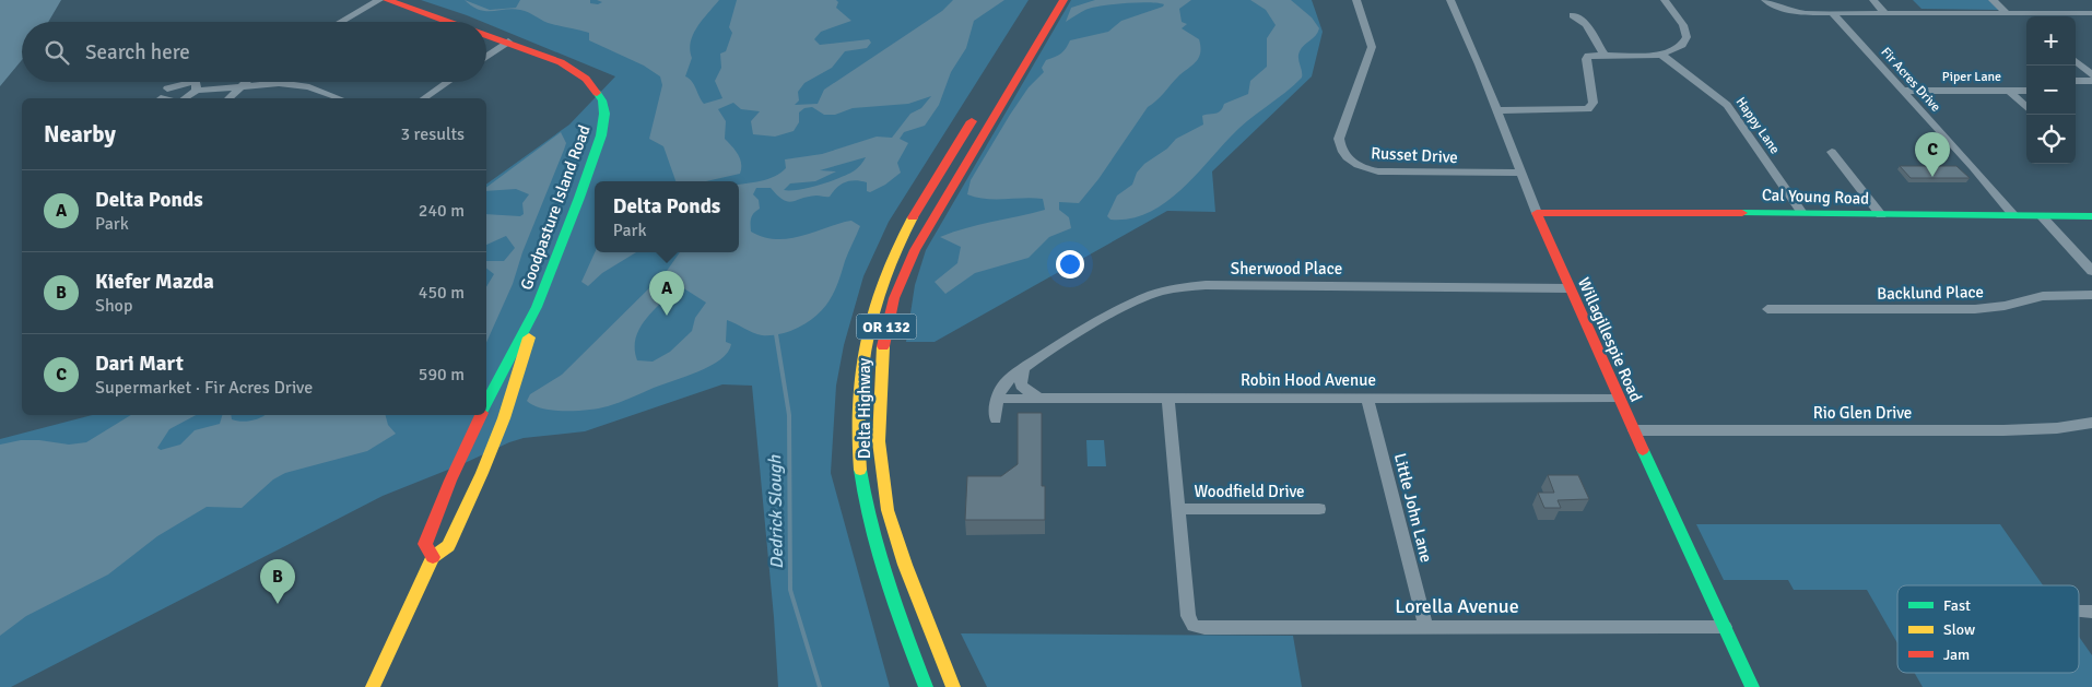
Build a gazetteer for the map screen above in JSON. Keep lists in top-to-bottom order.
{
  "streets": {
    "main road": [
      "Cal Young Road",
      "Goodpasture Island Road",
      "OR 132",
      "Willagillespie Road",
      "Delta Highway"
    ],
    "street": [
      "Piper Lane",
      "Fir Acres Drive",
      "Happy Lane",
      "Russet Drive",
      "Sherwood Place",
      "Backlund Place",
      "Robin Hood Avenue",
      "Rio Glen Drive",
      "Woodfield Drive",
      "Little John Lane",
      "Lorella Avenue"
    ]
  },
  "crossings": [
    ["Piper Lane", "Fir Acres Drive"],
    ["Fir Acres Drive", "Cal Young Road"],
    ["Happy Lane", "Cal Young Road"],
    ["Russet Drive", "Willagillespie Road"],
    ["Cal Young Road", "Willagillespie Road"],
    ["Sherwood Place", "Willagillespie Road"],
    ["Sherwood Place", "Robin Hood Avenue"],
    ["Willagillespie Road", "Robin Hood Avenue"],
    ["Willagillespie Road", "Rio Glen Drive"],
    ["Willagillespie Road", "Lorella Avenue"],
    ["Robin Hood Avenue", "Woodfield Drive"],
    ["Robin Hood Avenue", "Little John Lane"],
    ["Woodfield Drive", "Lorella Avenue"],
    ["Little John Lane", "Lorella Avenue"]
  ],
  "water": ["Dedrick Slough"],
  "legend": ["Fast", "Slow", "Jam"],
  "page": {
    "map_buttons": ["+", "−"],
    "search": "Search here",
    "heading": ["Nearby", "3 results"],
    "pins": ["C", "A", "B"],
    "list": [
      {
        "mark": "A",
        "name": "Delta Ponds",
        "note": "Park",
        "value": "240 m"
      },
      {
        "mark": "B",
        "name": "Kiefer Mazda",
        "note": "Shop",
        "value": "450 m"
      },
      {
        "mark": "C",
        "name": "Dari Mart",
        "note": "Supermarket · Fir Acres Drive",
        "value": "590 m"
      }
    ],
    "popup": ["Delta Ponds", "Park"]
  }
}
